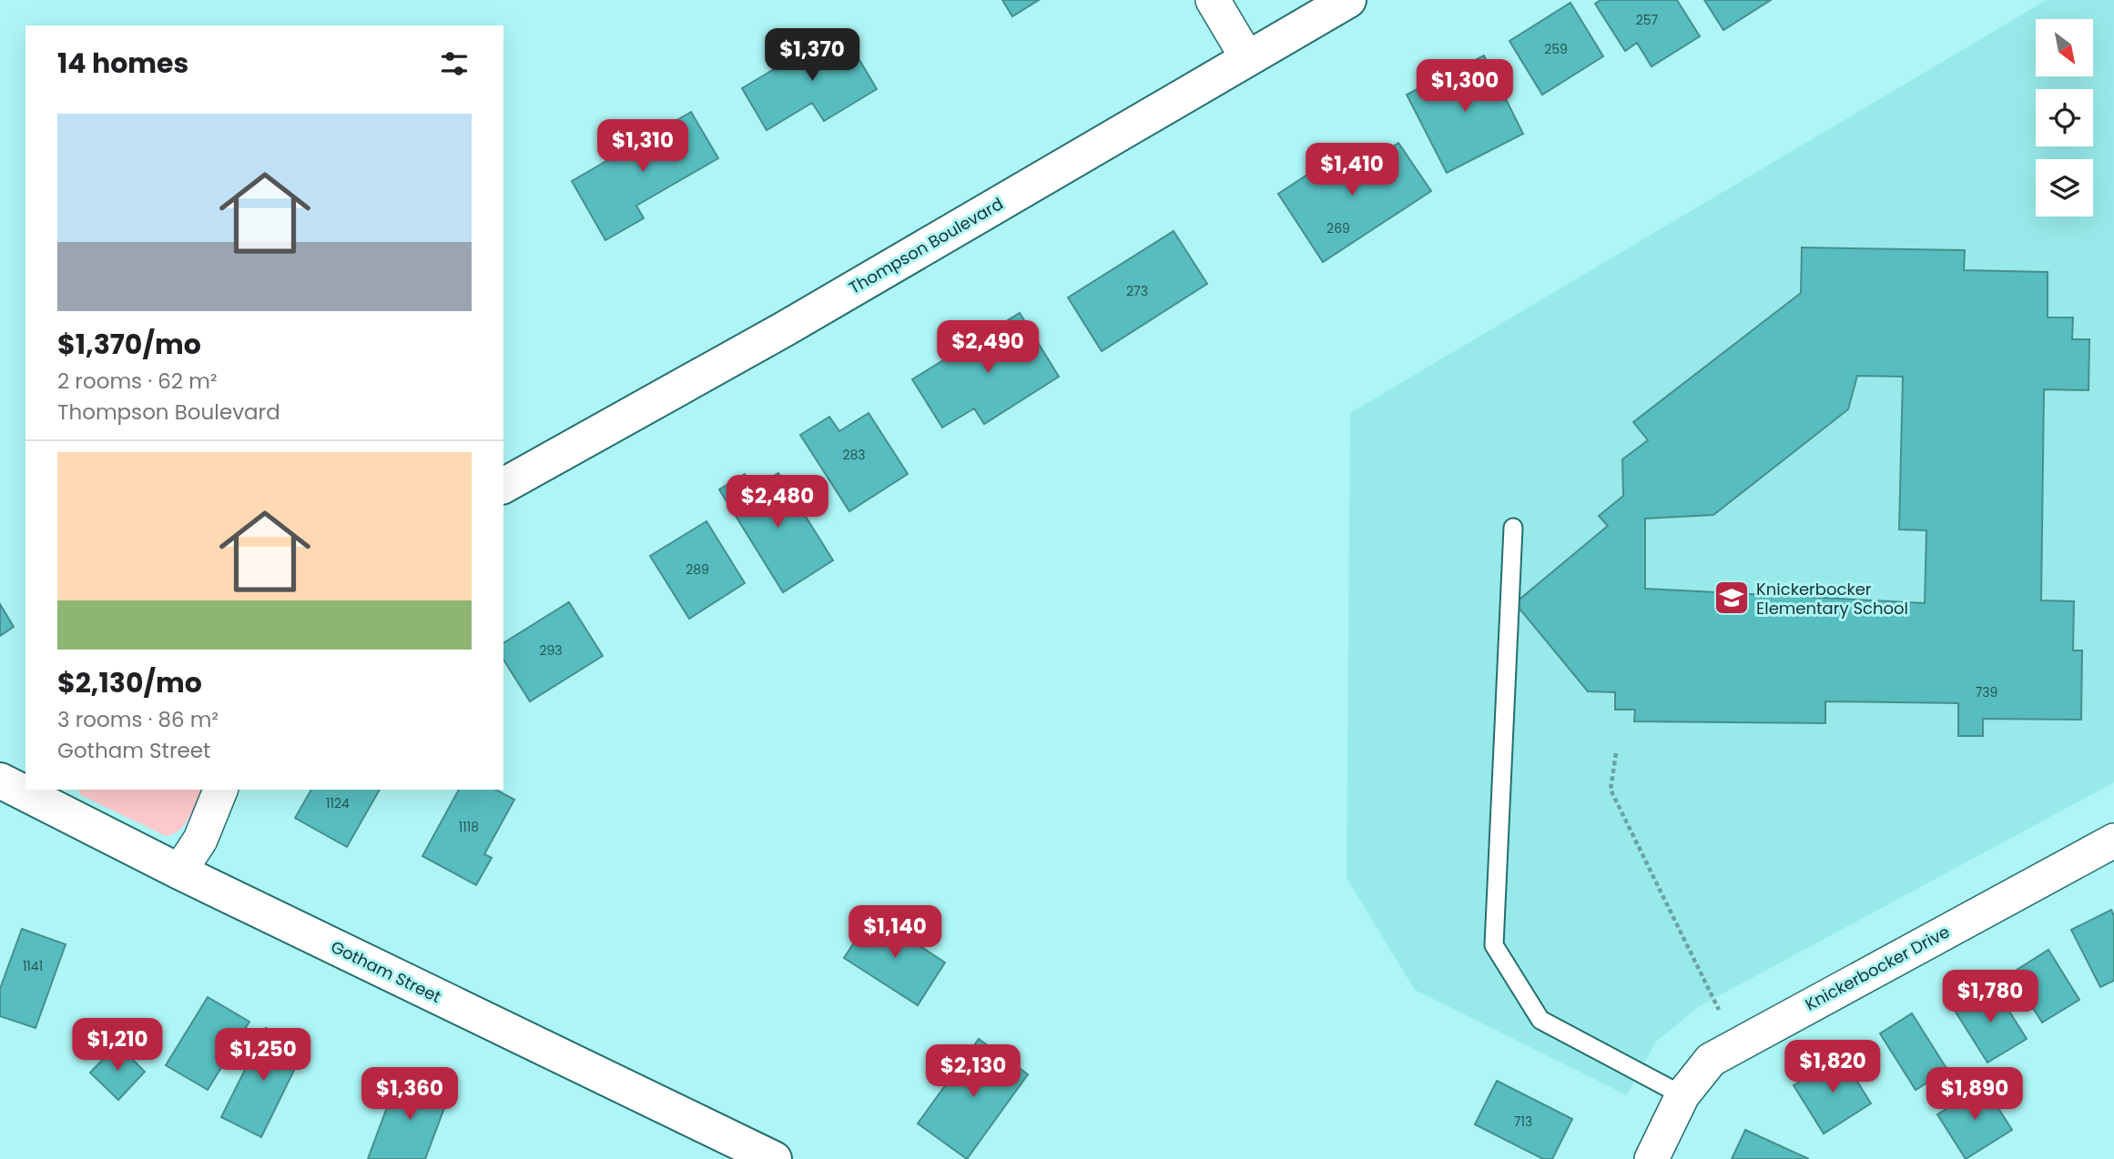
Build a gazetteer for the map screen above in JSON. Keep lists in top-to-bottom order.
{
  "streets": {
    "street": ["Thompson Boulevard", "Knickerbocker Drive", "Gotham Street"]
  },
  "places": {
    "school or university": ["Knickerbocker Elementary School"]
  },
  "house_numbers": [
    "257",
    "259",
    "269",
    "273",
    "283",
    "289",
    "293",
    "739",
    "1124",
    "1118",
    "1141",
    "713"
  ],
  "north": "bottom right",
  "page": {
    "heading": "14 homes",
    "price": [
      "$1,370",
      "$1,300",
      "$1,310",
      "$1,410",
      "$2,490",
      "$2,480",
      "$1,140",
      "$1,780",
      "$1,210",
      "$1,250",
      "$1,820",
      "$2,130",
      "$1,360",
      "$1,890"
    ],
    "list": [
      {
        "name": "$1,370/mo",
        "note": "2 rooms · 62 m² · Thompson Boulevard"
      },
      {
        "name": "$2,130/mo",
        "note": "3 rooms · 86 m² · Gotham Street"
      }
    ]
  }
}
